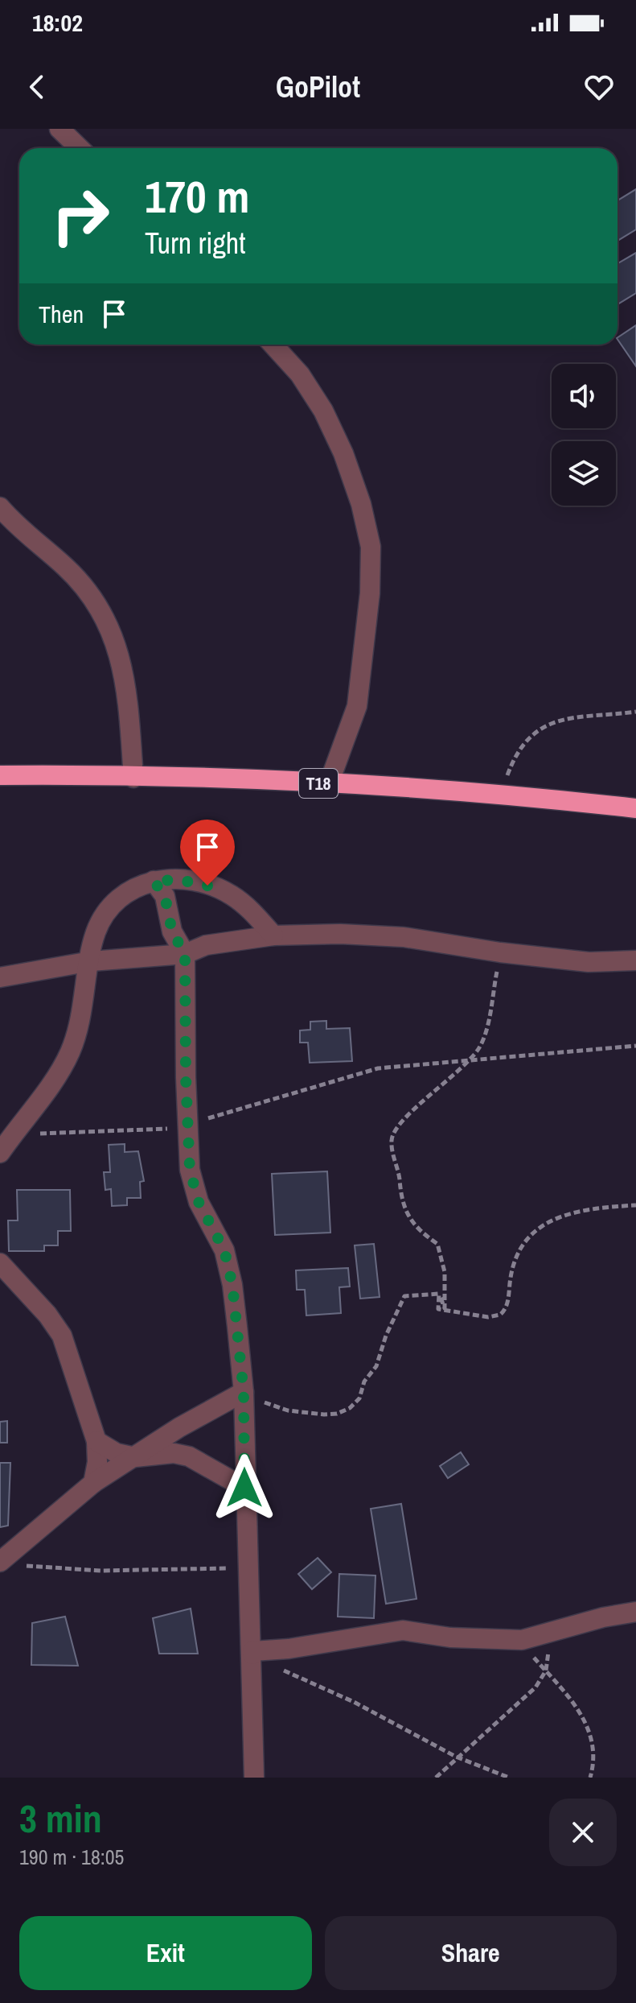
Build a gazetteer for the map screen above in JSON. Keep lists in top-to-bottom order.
{
  "streets": {
    "highway": ["T18"]
  },
  "page": {
    "status": "18:02",
    "header": "GoPilot",
    "turn": ["170 m", "Turn right"],
    "then": "Then",
    "heading": ["3 min", "190 m · 18:05"],
    "buttons": ["Exit", "Share"]
  }
}
